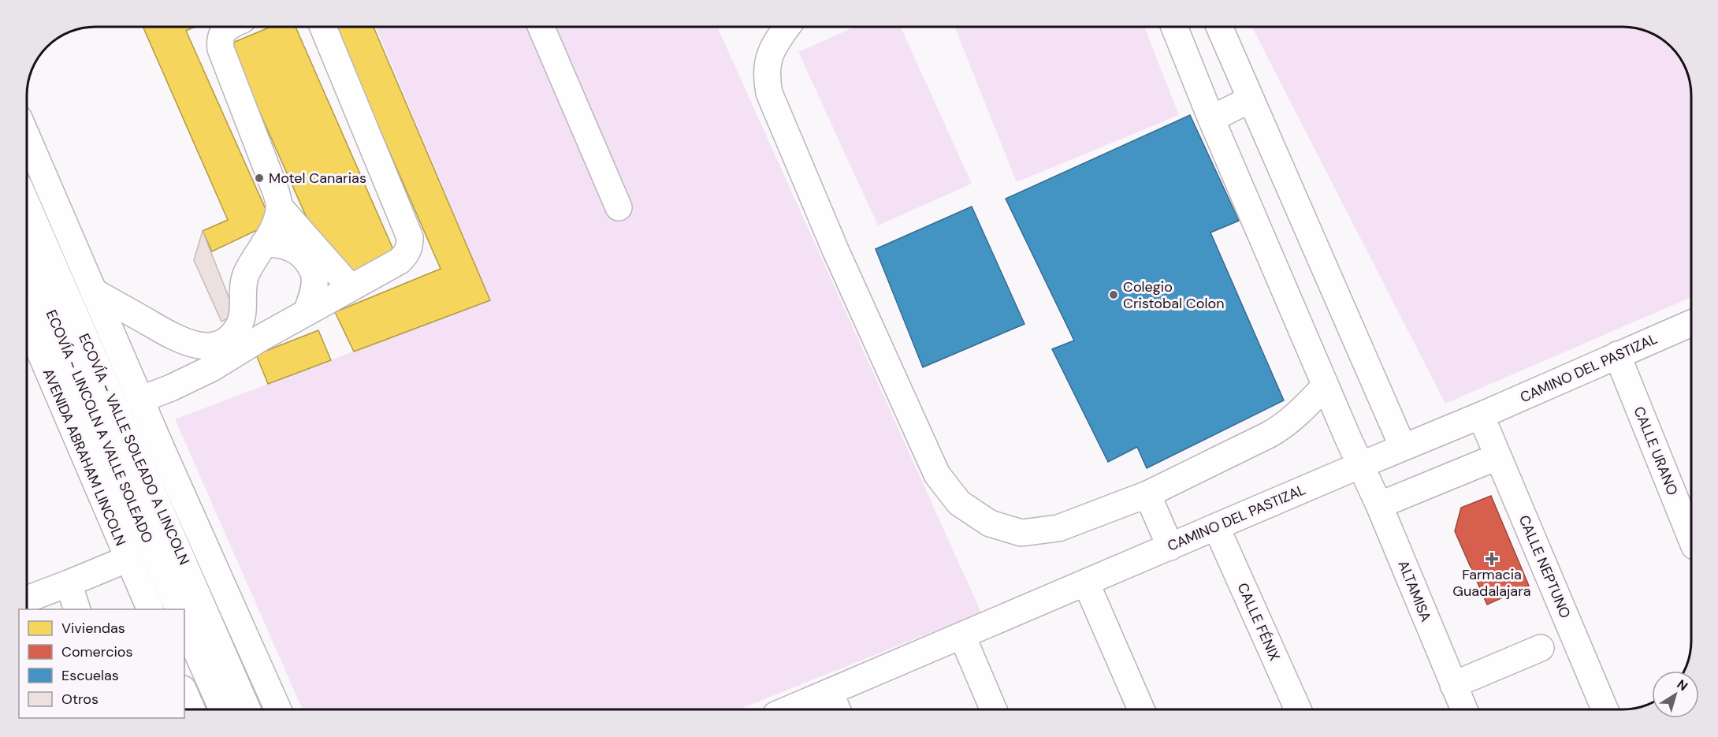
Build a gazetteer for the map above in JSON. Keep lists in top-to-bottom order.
{
  "streets": {
    "street": [
      "CAMINO DEL PASTIZAL",
      "ECOVÍA - LINCOLN A VALLE SOLEADO",
      "ECOVÍA - VALLE SOLEADO A LINCOLN",
      "CALLE URANO",
      "AVENIDA ABRAHAM LINCOLN",
      "CALLE NEPTUNO",
      "ALTAMISA",
      "CALLE FÉNIX"
    ]
  },
  "crossings": [
    ["CAMINO DEL PASTIZAL", "CALLE URANO"],
    ["CAMINO DEL PASTIZAL", "CALLE NEPTUNO"],
    ["CAMINO DEL PASTIZAL", "ALTAMISA"],
    ["CAMINO DEL PASTIZAL", "CALLE FÉNIX"]
  ],
  "places": {
    "other": ["Motel Canarias", "Colegio Cristobal Colon"],
    "health": ["Farmacia Guadalajara"]
  },
  "legend": [
    "Viviendas",
    "Comercios",
    "Escuelas",
    "Otros"
  ],
  "north": "top right"
}
